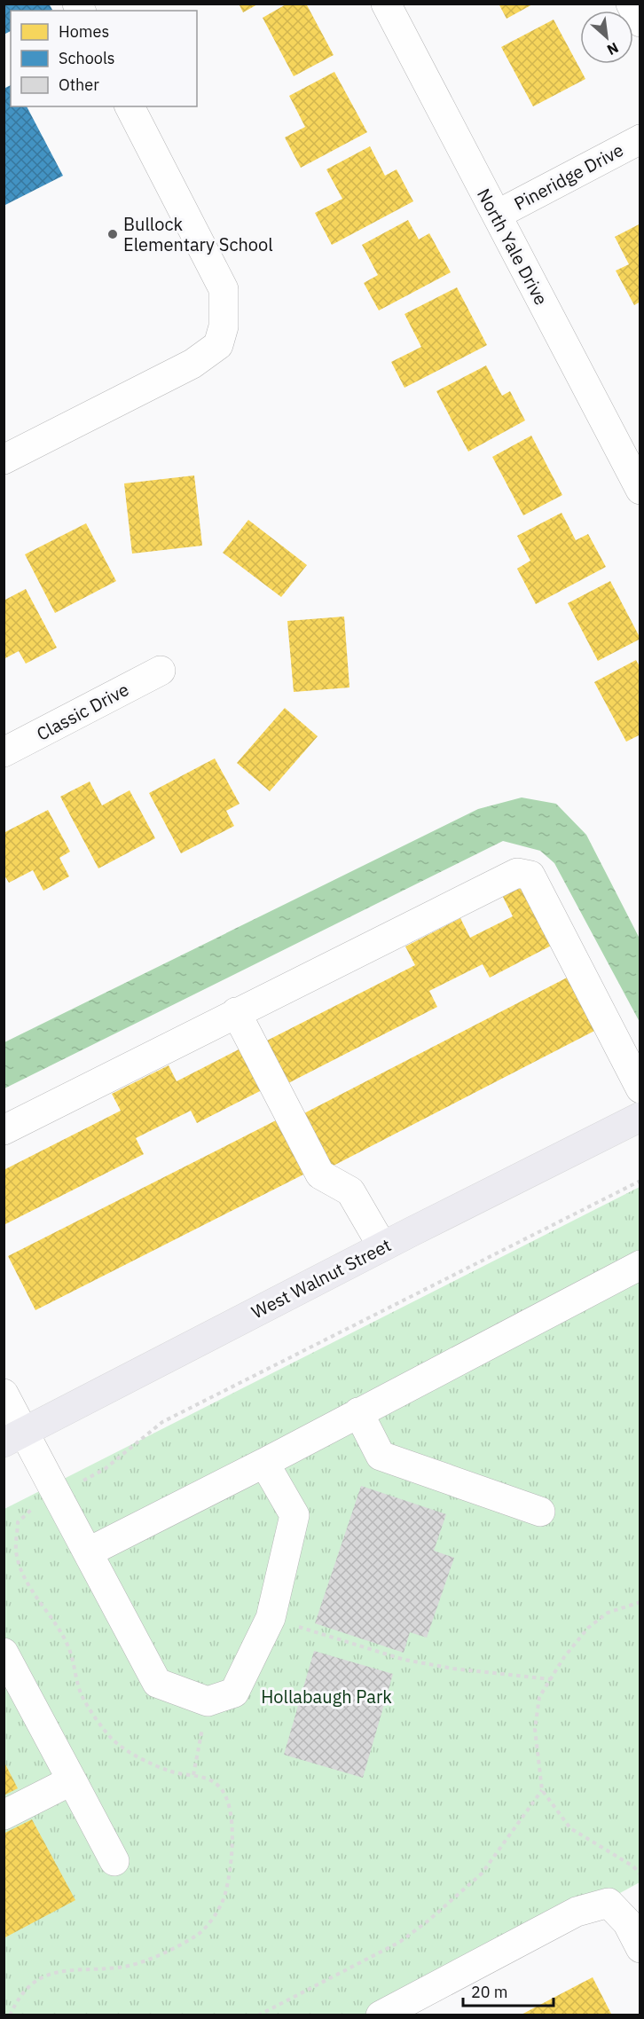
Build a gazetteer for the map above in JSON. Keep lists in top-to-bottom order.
{
  "streets": {
    "main road": ["West Walnut Street"],
    "street": ["Pineridge Drive", "North Yale Drive", "Classic Drive"]
  },
  "crossings": [
    ["Pineridge Drive", "North Yale Drive"]
  ],
  "parks": ["Hollabaugh Park"],
  "places": ["Bullock Elementary School"],
  "legend": ["Homes", "Schools", "Other"],
  "scale_bar": "20 m",
  "north": "bottom right"
}
